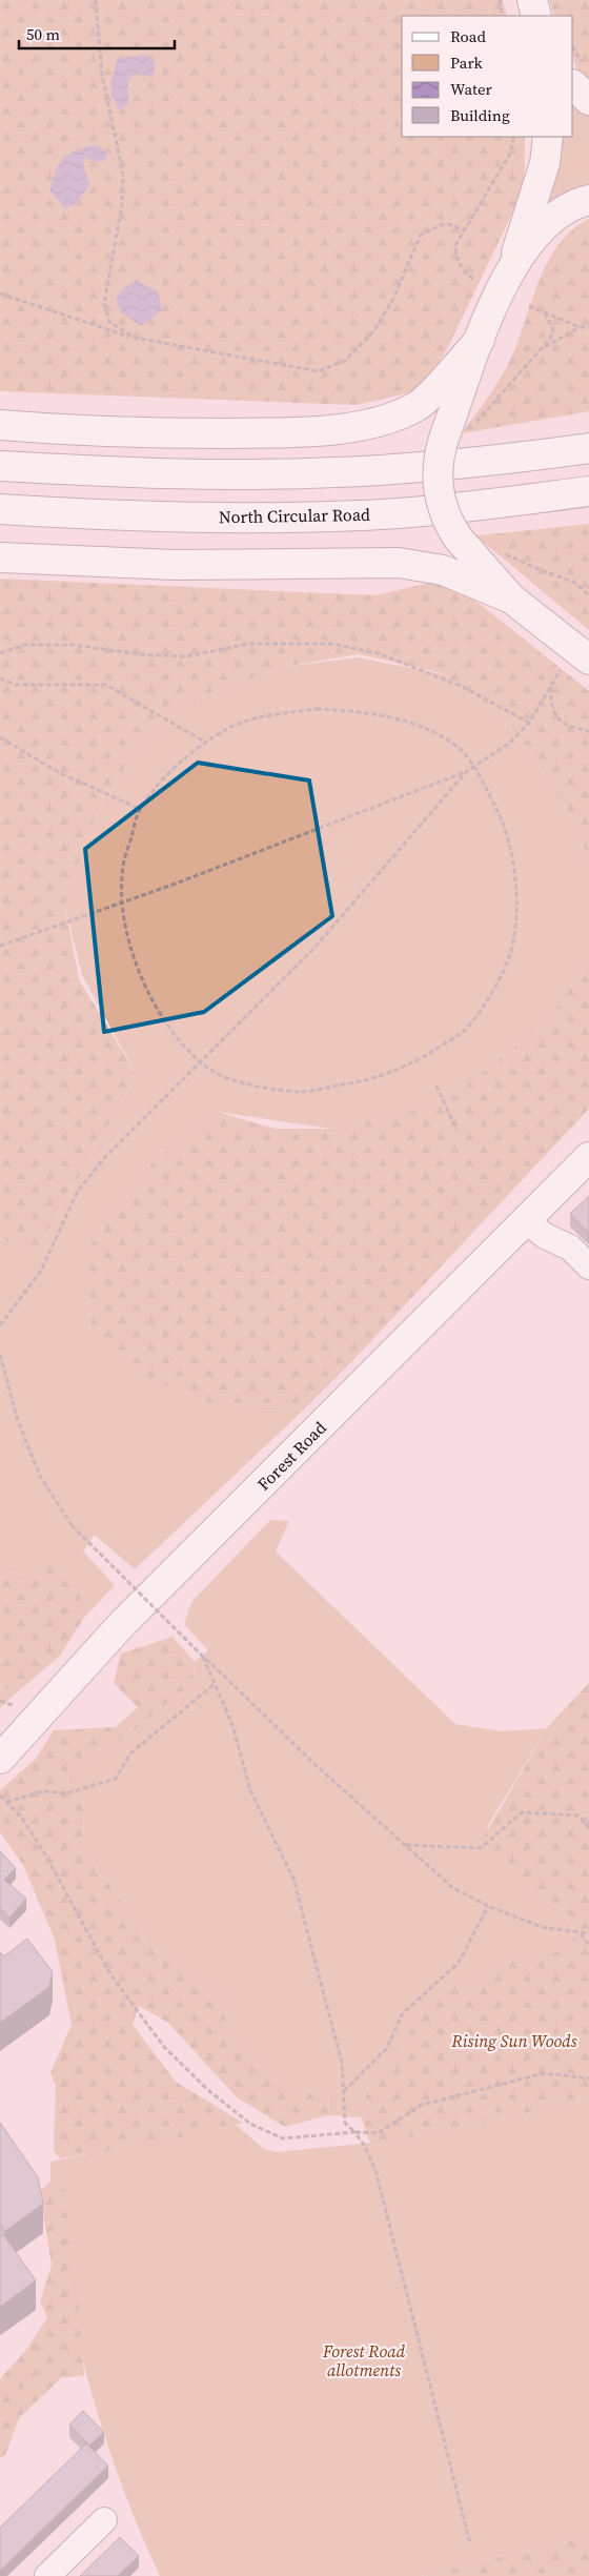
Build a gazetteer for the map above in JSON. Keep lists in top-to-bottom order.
{
  "streets": {
    "main road": ["North Circular Road", "Forest Road"]
  },
  "parks": ["Rising Sun Woods", "Forest Road allotments"],
  "legend": [
    "Road",
    "Park",
    "Water",
    "Building"
  ],
  "scale_bar": "50 m"
}
